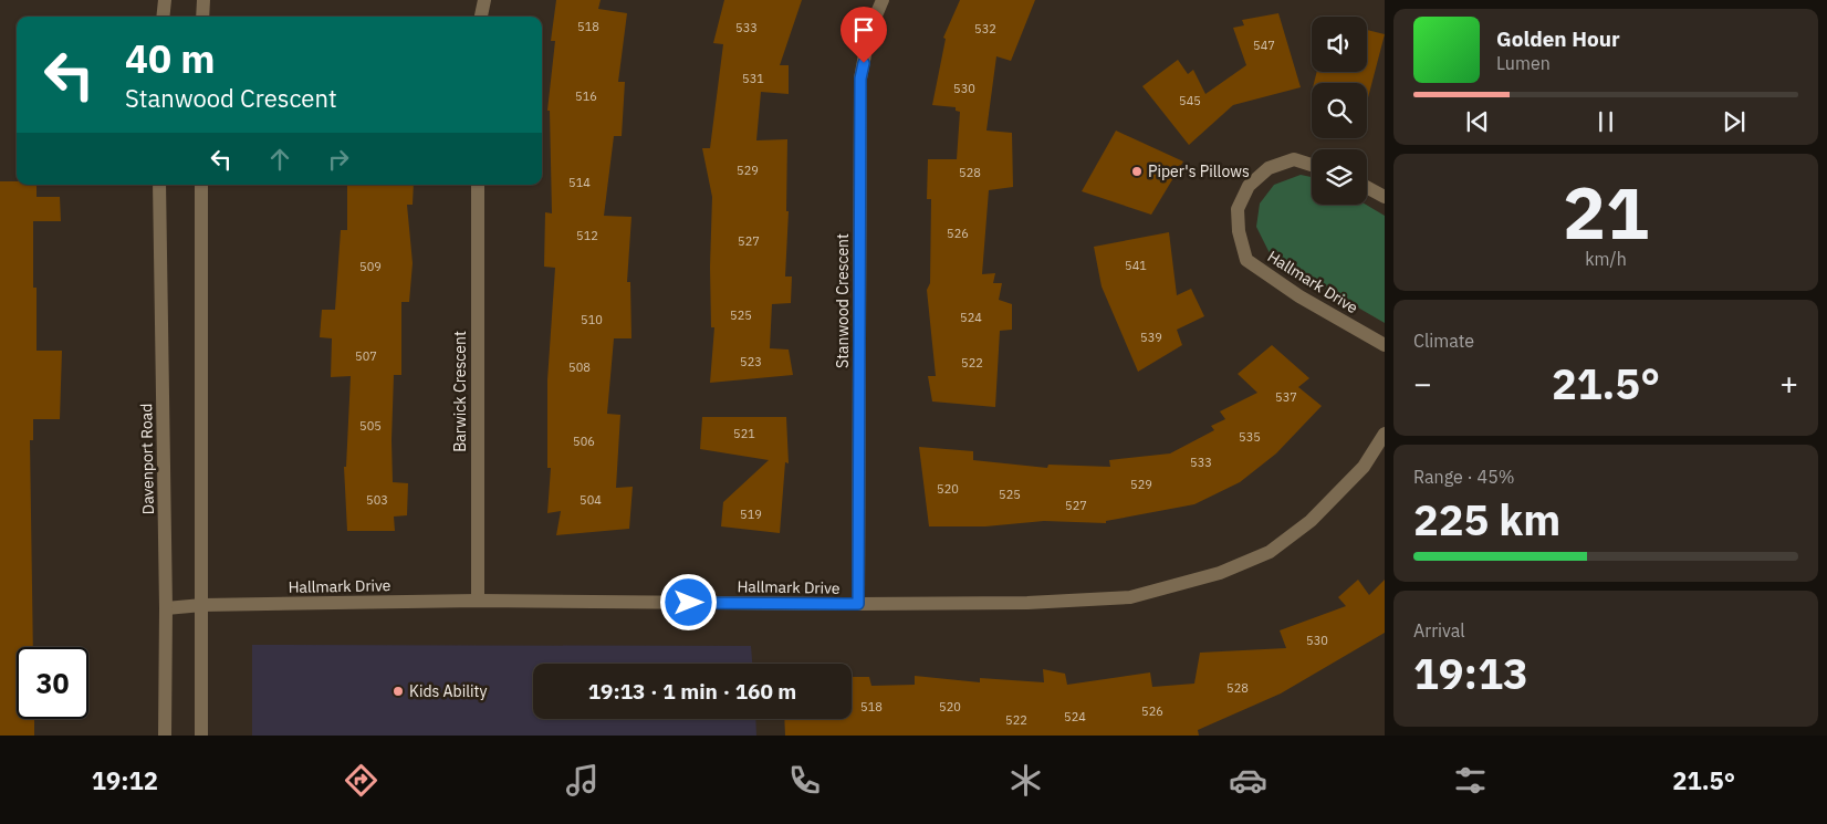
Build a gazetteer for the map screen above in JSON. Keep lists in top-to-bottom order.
{
  "streets": {
    "street": [
      "Hallmark Drive",
      "Stanwood Crescent",
      "Barwick Crescent",
      "Davenport Road"
    ]
  },
  "crossings": [
    ["Hallmark Drive", "Stanwood Crescent"],
    ["Hallmark Drive", "Barwick Crescent"],
    ["Hallmark Drive", "Davenport Road"]
  ],
  "places": ["Piper's Pillows", "Kids Ability"],
  "house_numbers": [
    "518",
    "533",
    "532",
    "547",
    "531",
    "530",
    "516",
    "545",
    "529",
    "528",
    "514",
    "526",
    "512",
    "527",
    "541",
    "509",
    "525",
    "524",
    "510",
    "539",
    "507",
    "523",
    "522",
    "508",
    "537",
    "505",
    "521",
    "535",
    "506",
    "533",
    "529",
    "520",
    "525",
    "503",
    "504",
    "527",
    "519",
    "530",
    "528",
    "518",
    "520",
    "526",
    "524",
    "522"
  ],
  "page": {
    "turn": ["40 m", "Stanwood Crescent"],
    "song": ["Golden Hour", "Lumen"],
    "tile": [
      ["21", "km/h"],
      "Climate",
      ["Range · 45%", "225 km"],
      ["Arrival", "19:13"]
    ],
    "heat": ["−", "21.5°", "+"],
    "limit": "30",
    "trip": "19:13 · 1 min · 160 m",
    "tabs": ["19:12", "21.5°"]
  }
}
